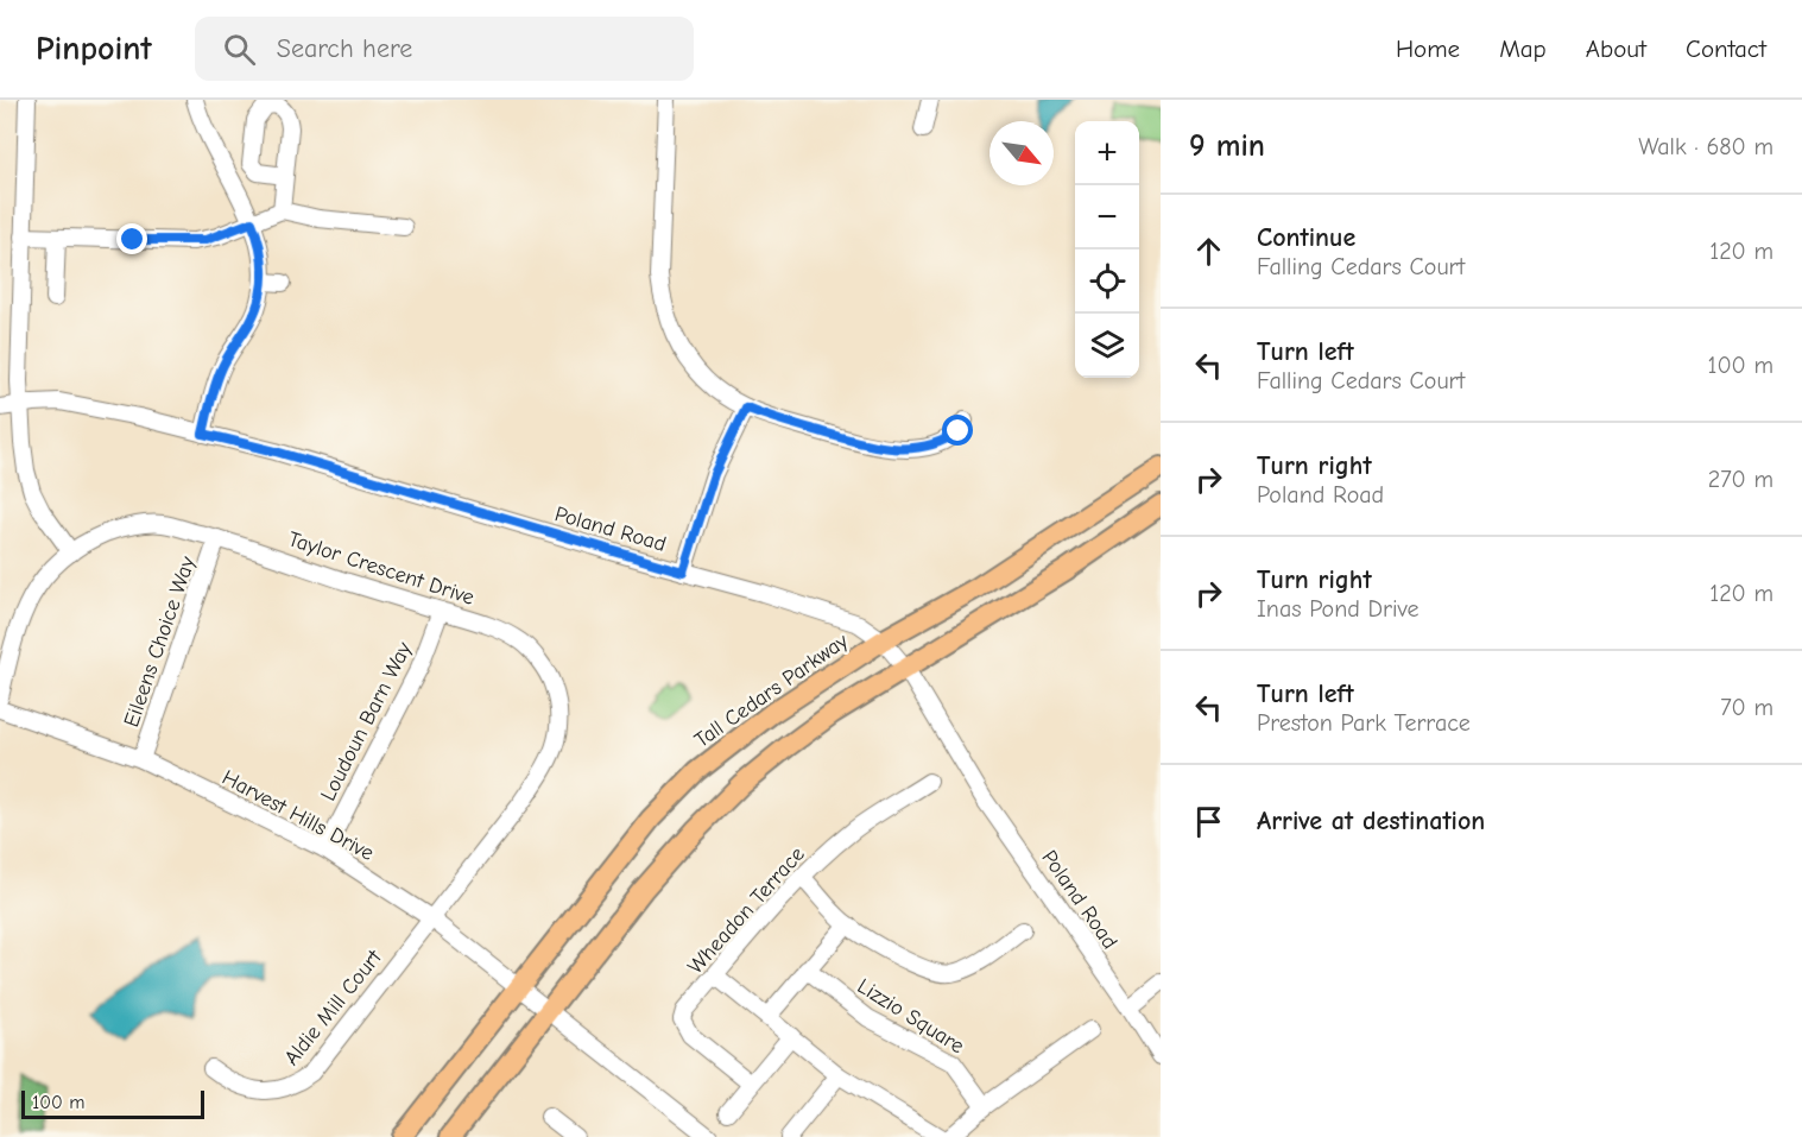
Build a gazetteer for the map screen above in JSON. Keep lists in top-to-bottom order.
{
  "streets": {
    "main road": ["Tall Cedars Parkway"],
    "street": [
      "Poland Road",
      "Taylor Crescent Drive",
      "Eileens Choice Way",
      "Loudoun Barn Way",
      "Harvest Hills Drive",
      "Wheadon Terrace",
      "Aldie Mill Court",
      "Lizzio Square"
    ]
  },
  "crossings": [
    ["Poland Road", "Tall Cedars Parkway"],
    ["Taylor Crescent Drive", "Eileens Choice Way"],
    ["Taylor Crescent Drive", "Loudoun Barn Way"],
    ["Taylor Crescent Drive", "Harvest Hills Drive"],
    ["Taylor Crescent Drive", "Aldie Mill Court"],
    ["Eileens Choice Way", "Harvest Hills Drive"],
    ["Tall Cedars Parkway", "Harvest Hills Drive"],
    ["Loudoun Barn Way", "Harvest Hills Drive"],
    ["Harvest Hills Drive", "Aldie Mill Court"]
  ],
  "scale_bar": "100 m",
  "north": "bottom right",
  "page": {
    "header": "Pinpoint",
    "search": "Search here",
    "nav": [
      "Home",
      "Map",
      "About",
      "Contact"
    ],
    "heading": ["9 min", "Walk · 680 m"],
    "map_buttons": ["+", "−"],
    "list": [
      ["Continue", "Falling Cedars Court", "120 m"],
      ["Turn left", "Falling Cedars Court", "100 m"],
      ["Turn right", "Poland Road", "270 m"],
      ["Turn right", "Inas Pond Drive", "120 m"],
      ["Turn left", "Preston Park Terrace", "70 m"],
      "Arrive at destination"
    ],
    "scale": "100 m"
  }
}
